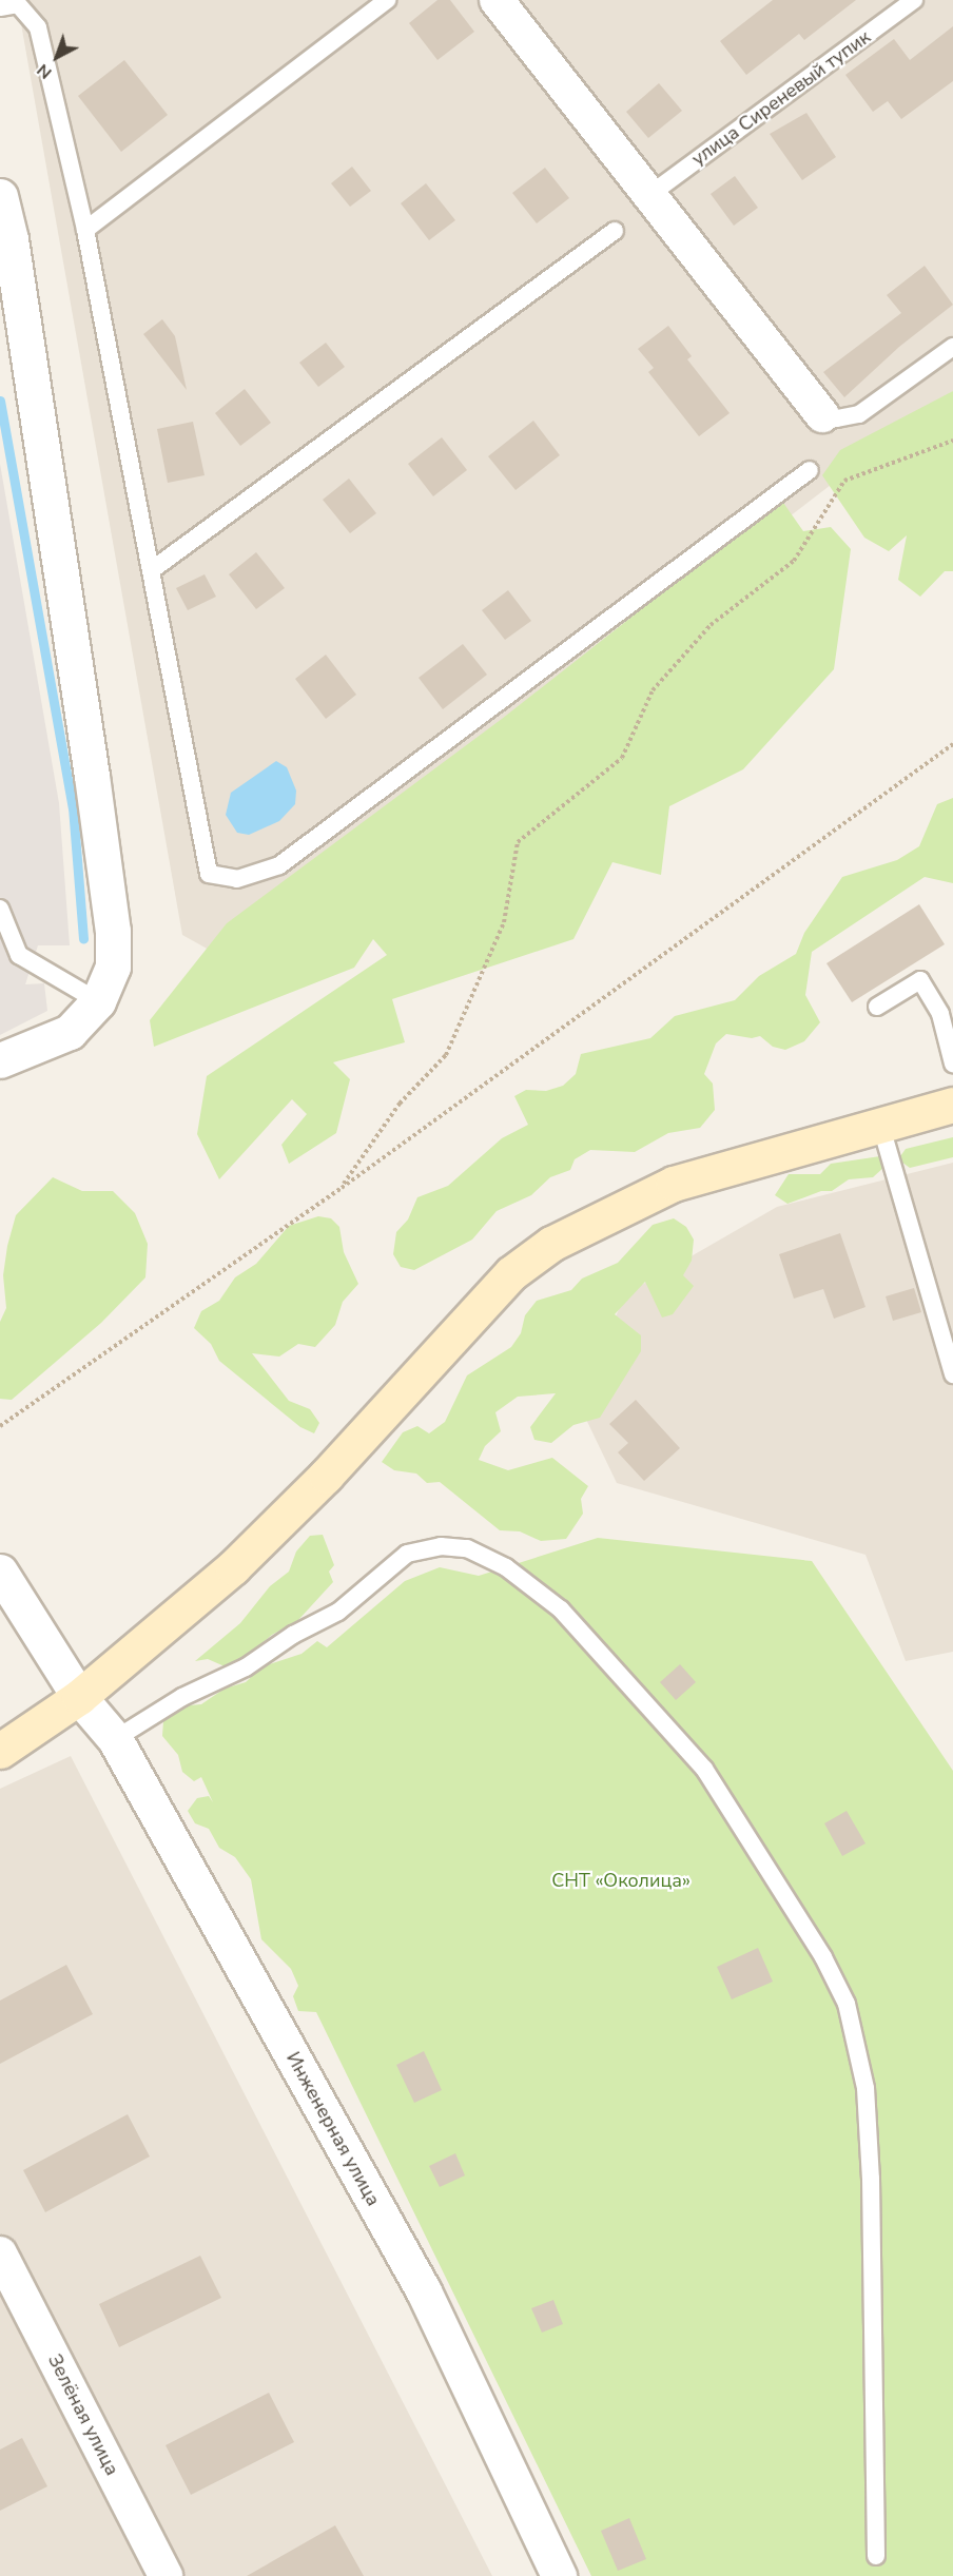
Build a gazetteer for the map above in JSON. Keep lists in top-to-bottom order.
{
  "streets": {
    "street": ["Инженерная улица", "Зелёная улица"],
    "lane": ["улица Сиреневый тупик"]
  },
  "parks": ["СНТ «Околица»"],
  "north": "bottom left"
}
